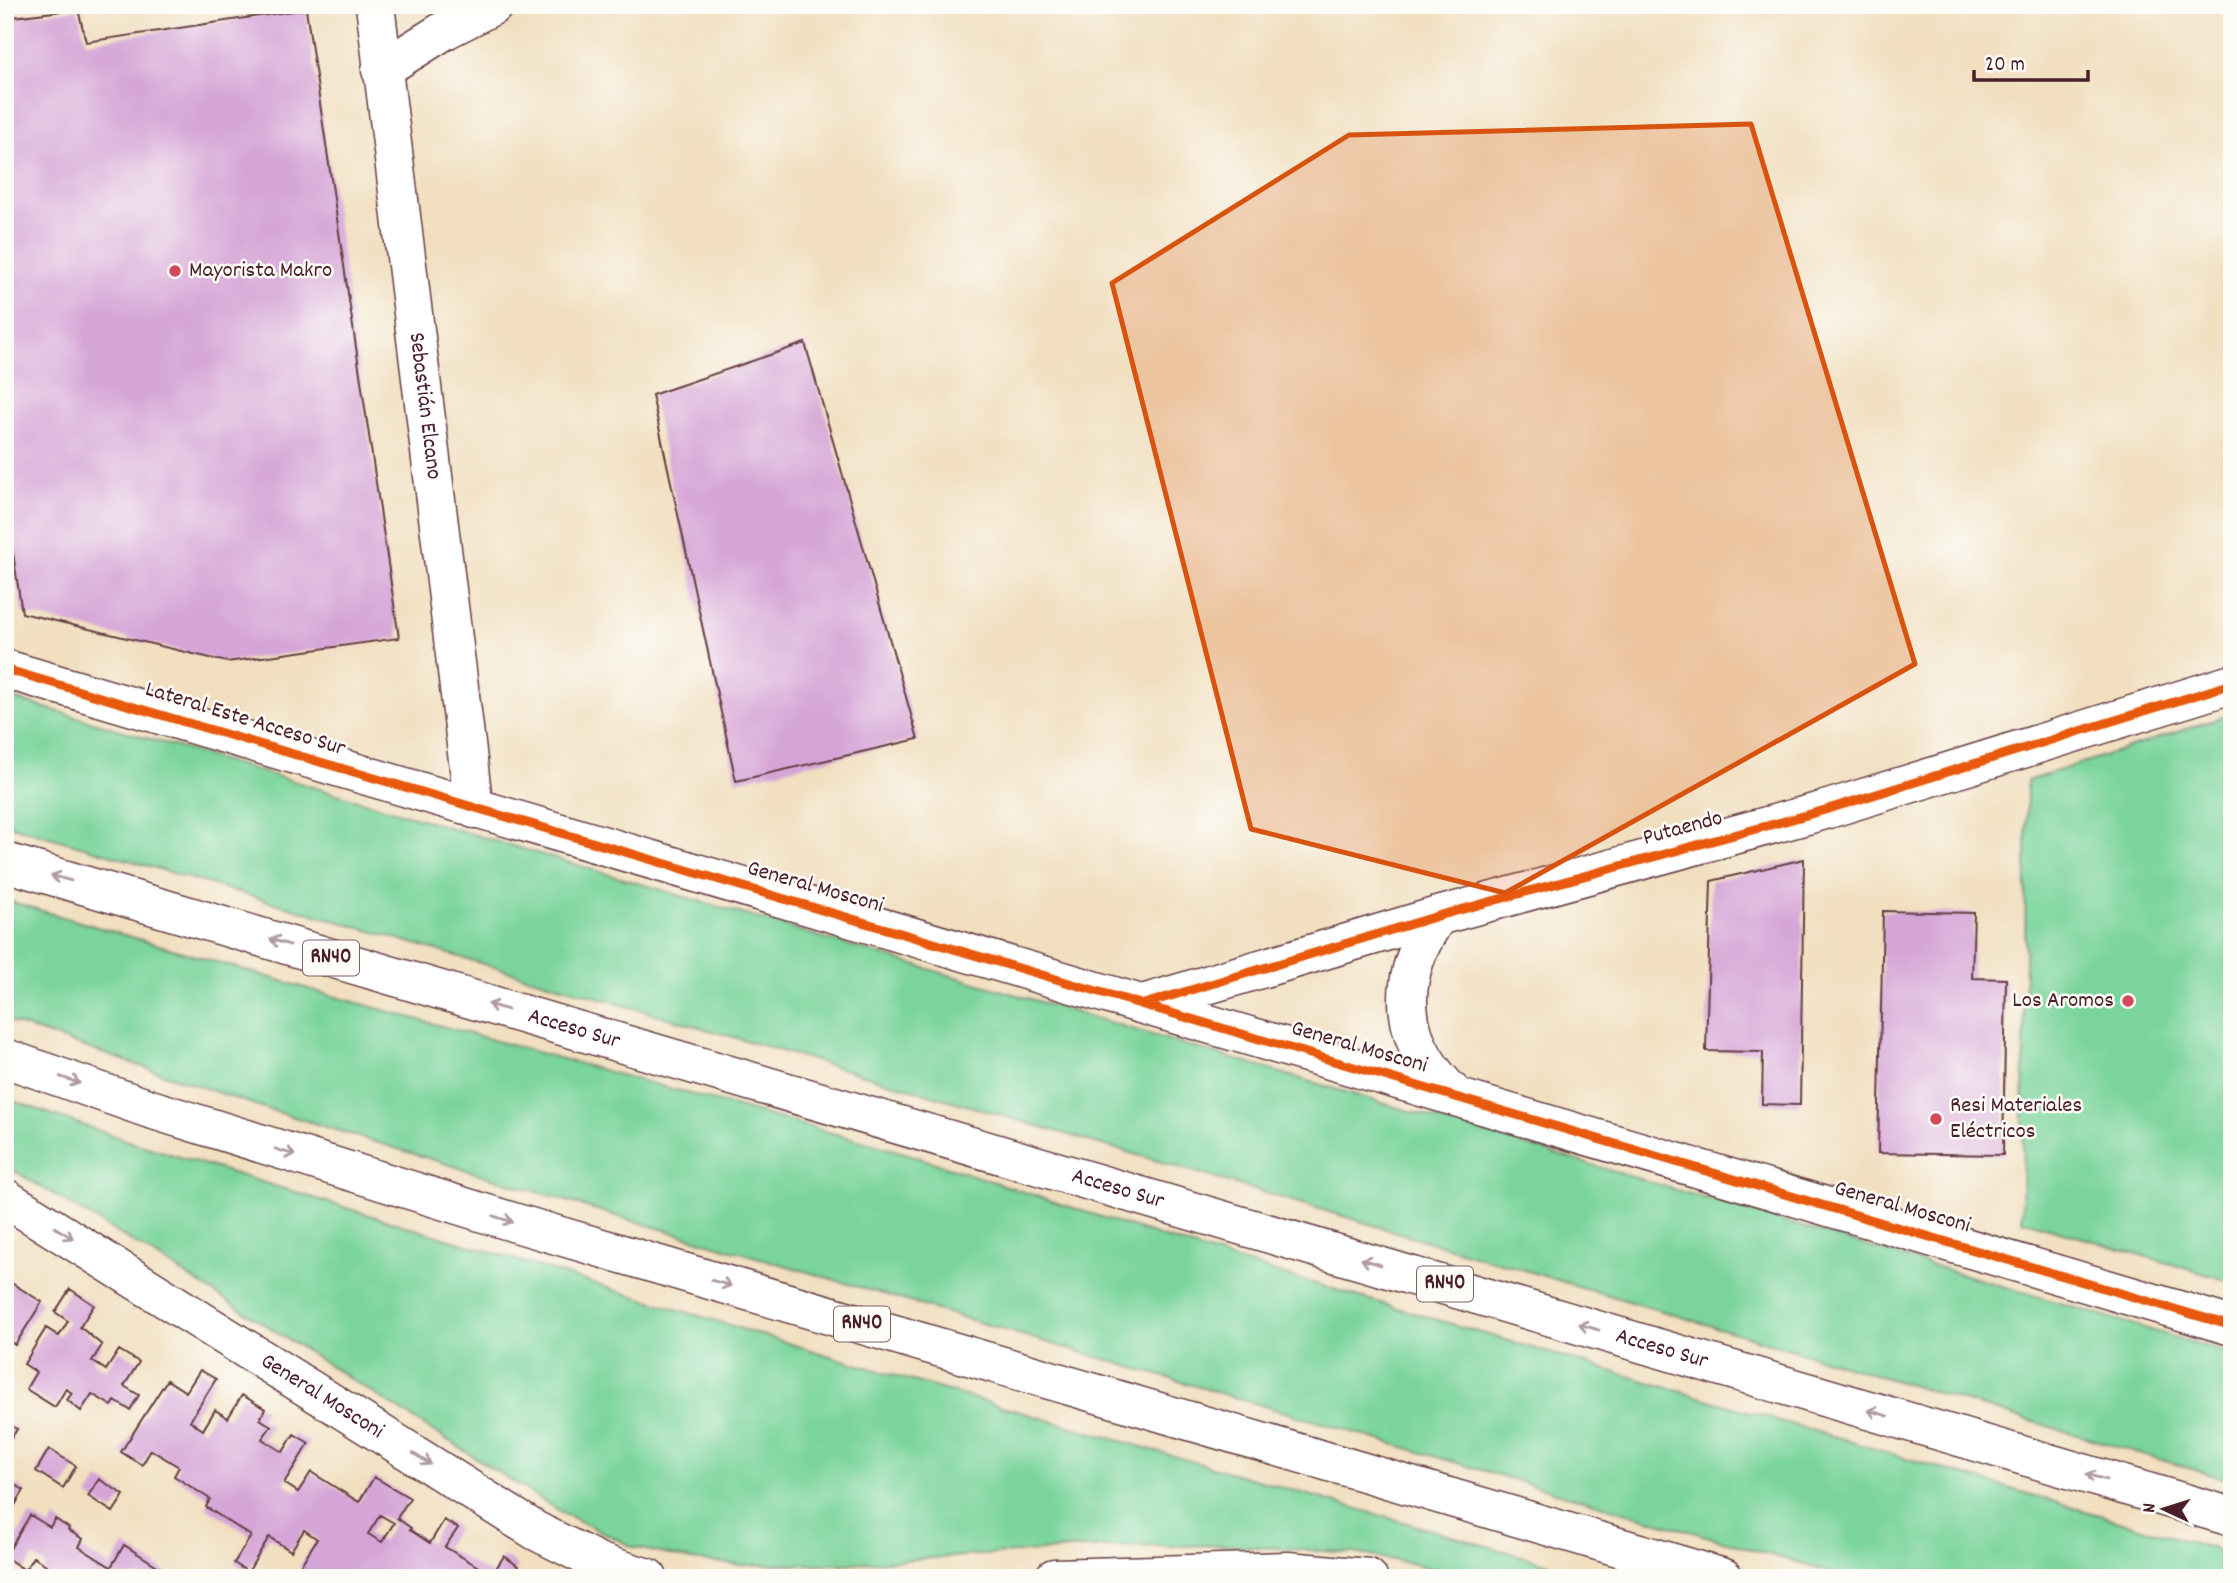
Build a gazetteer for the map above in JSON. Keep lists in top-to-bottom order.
{
  "streets": {
    "main road": [
      "Sebastián Elcano",
      "Lateral Este Acceso Sur",
      "Putaendo",
      "General Mosconi",
      "RN40",
      "Acceso Sur"
    ]
  },
  "crossings": [
    ["Sebastián Elcano", "Lateral Este Acceso Sur"],
    ["Sebastián Elcano", "General Mosconi"],
    ["Lateral Este Acceso Sur", "General Mosconi"],
    ["Putaendo", "General Mosconi"]
  ],
  "places": ["Mayorista Makro", "Los Aromos", "Resi Materiales Eléctricos"],
  "scale_bar": "20 m",
  "north": "left"
}
